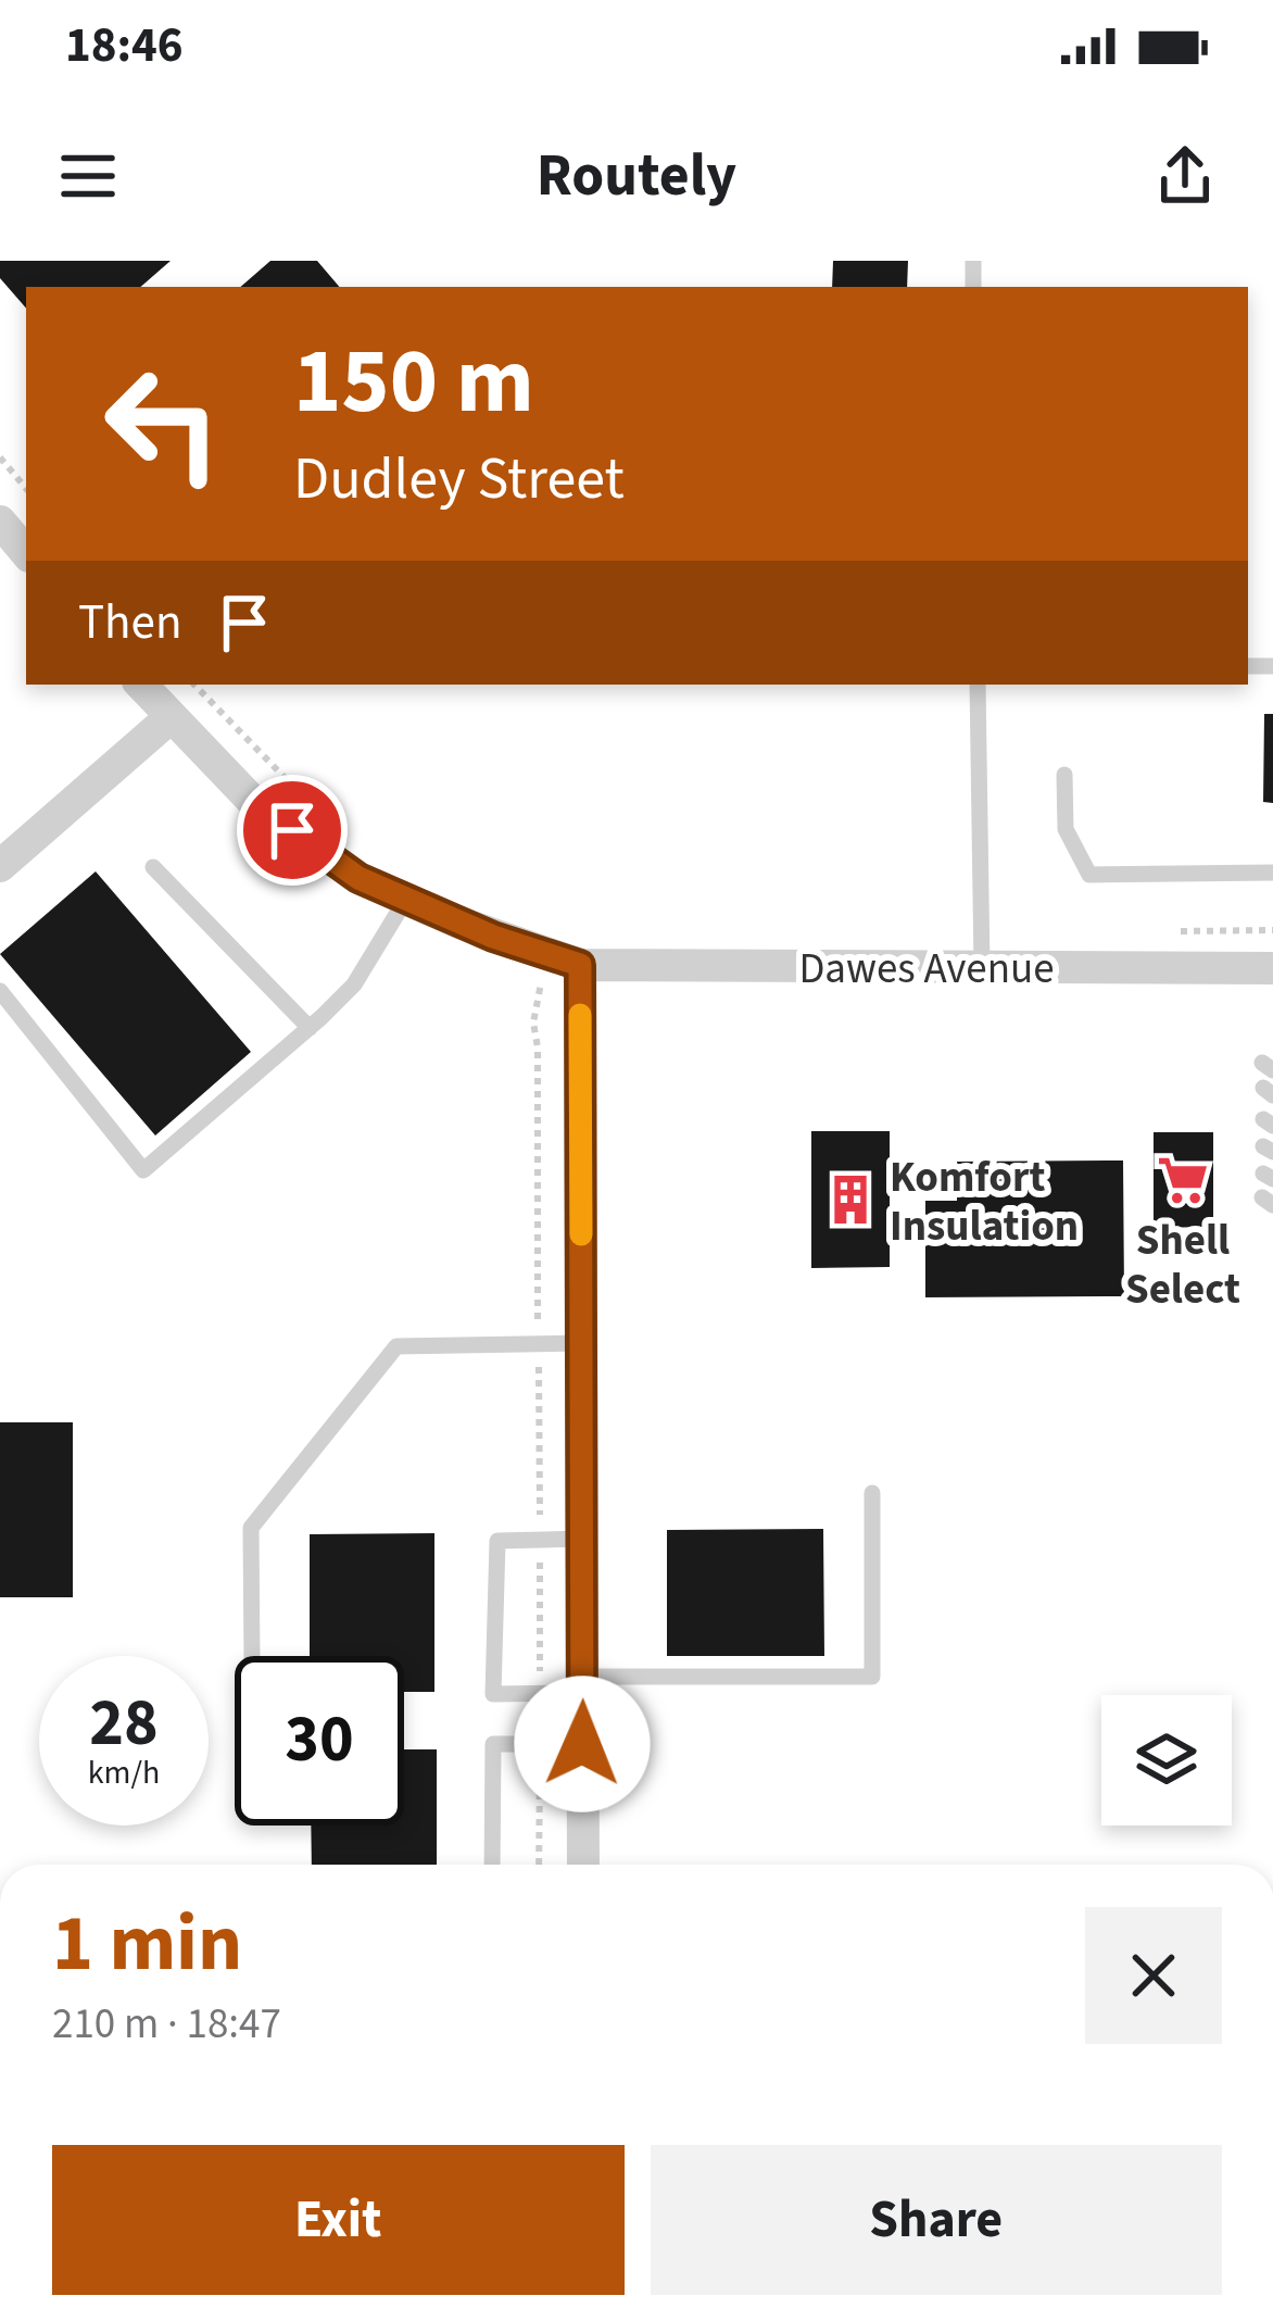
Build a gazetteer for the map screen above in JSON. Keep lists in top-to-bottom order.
{
  "streets": {
    "street": ["Dawes Avenue"]
  },
  "places": {
    "supermarket": ["Shell Select"],
    "building": ["Komfort Insulation"]
  },
  "page": {
    "status": "18:46",
    "header": "Routely",
    "turn": ["150 m", "Dudley Street"],
    "then": "Then",
    "speed": "28 km/h",
    "limit": "30",
    "heading": ["1 min", "210 m · 18:47"],
    "buttons": ["Exit", "Share"]
  }
}
